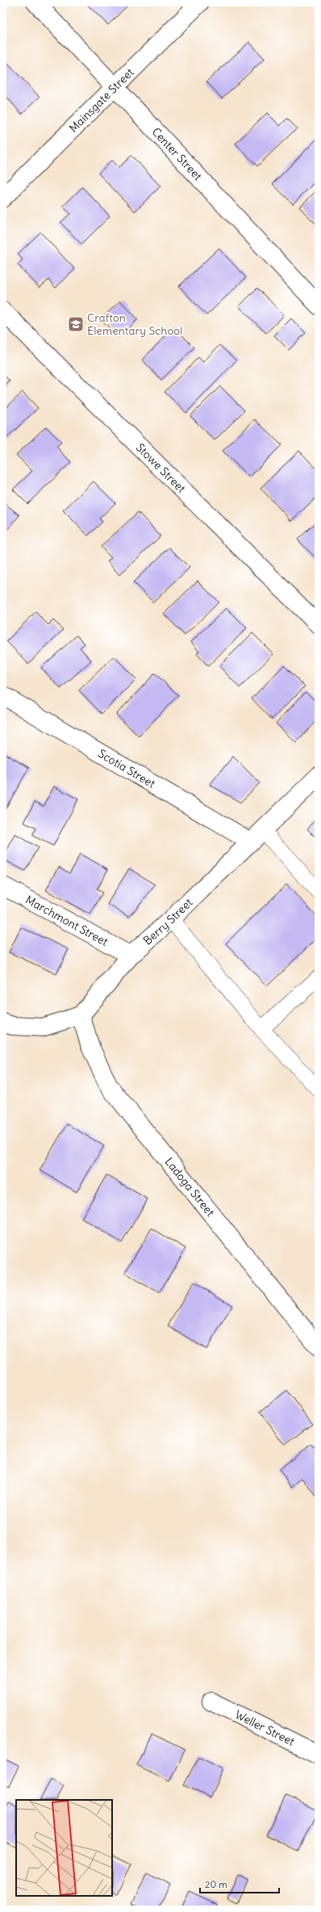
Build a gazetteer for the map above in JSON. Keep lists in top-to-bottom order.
{
  "streets": {
    "street": [
      "Mainsgate Street",
      "Center Street",
      "Stowe Street",
      "Scotia Street",
      "Marchmont Street",
      "Berry Street",
      "Ladoga Street",
      "Weller Street"
    ]
  },
  "crossings": [
    ["Mainsgate Street", "Center Street"],
    ["Scotia Street", "Berry Street"],
    ["Marchmont Street", "Berry Street"],
    ["Berry Street", "Ladoga Street"]
  ],
  "places": {
    "school or university": ["Crafton Elementary School"]
  },
  "scale_bar": "20 m"
}
